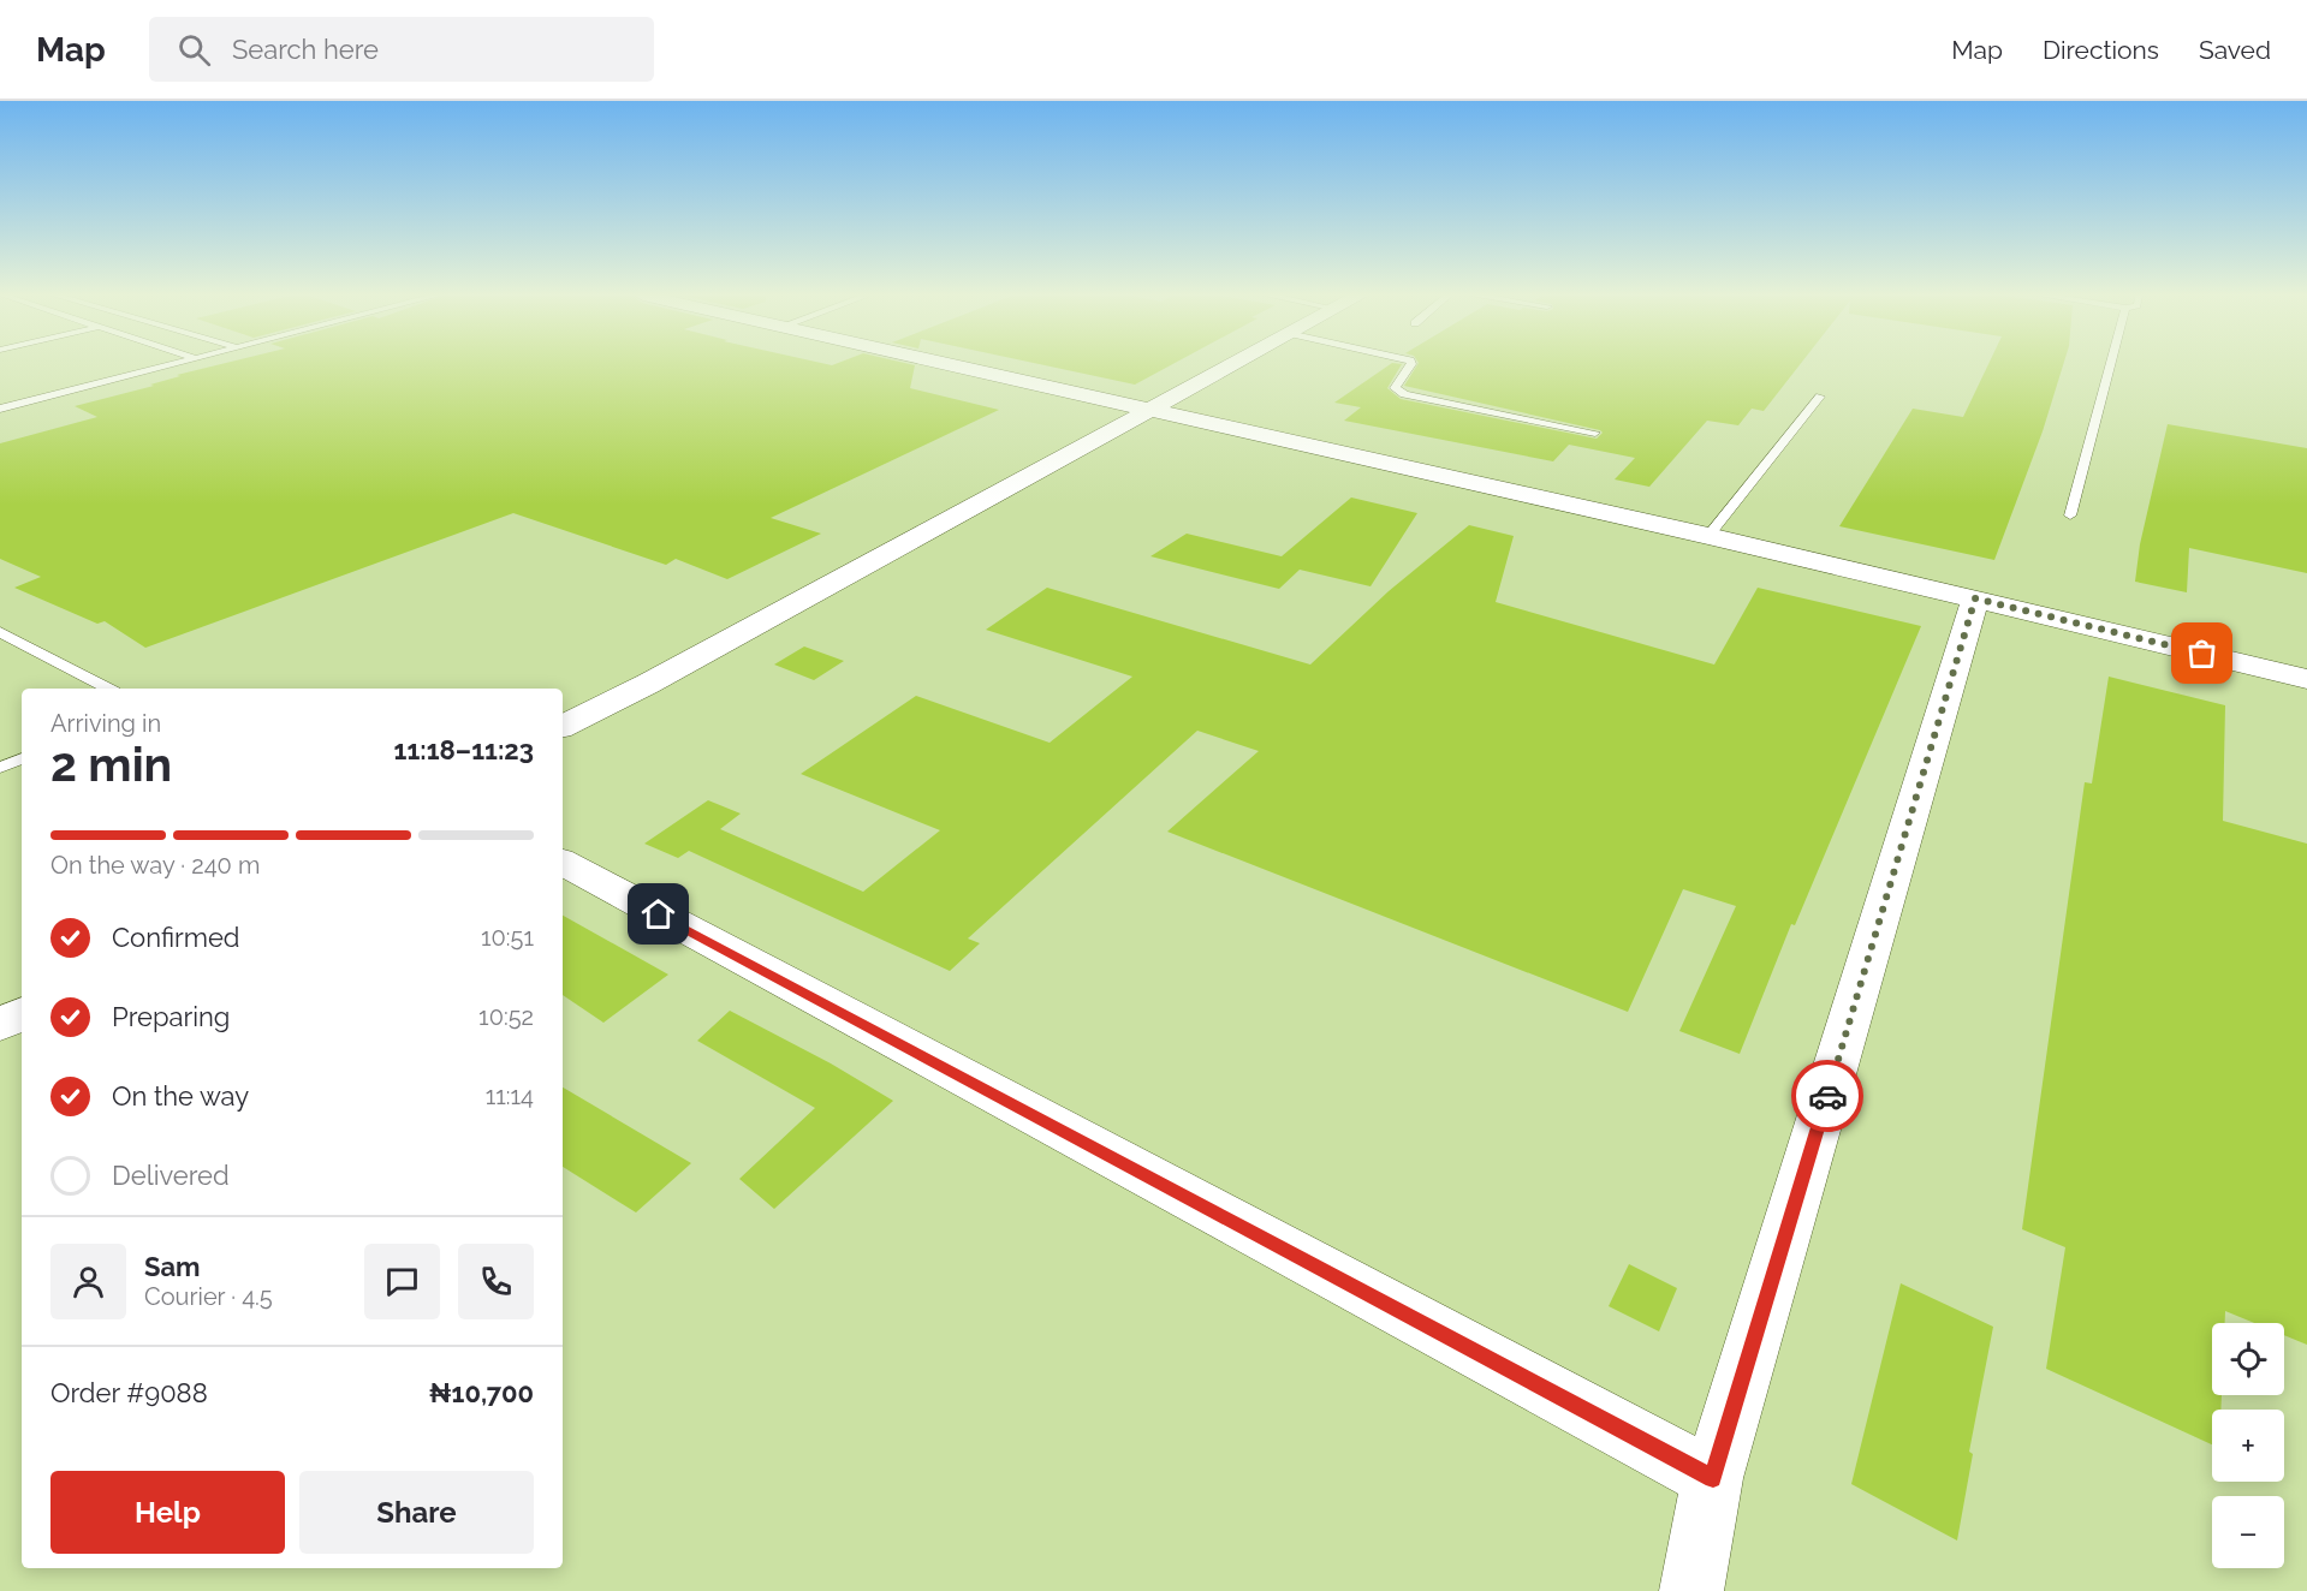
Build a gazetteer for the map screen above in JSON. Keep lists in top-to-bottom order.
{
  "page": {
    "header": "Map",
    "search": "Search here",
    "nav": ["Map", "Directions", "Saved"],
    "heading": ["2 min", "Arriving in", "11:18–11:23"],
    "panel": [
      "Sam",
      "Courier · 4.5",
      "Order #9088",
      "₦10,700"
    ],
    "bar": "On the way · 240 m",
    "list": [
      ["Confirmed", "10:51"],
      ["Preparing", "10:52"],
      ["On the way", "11:14"],
      "Delivered"
    ],
    "map_buttons": ["+", "−"],
    "buttons": ["Help", "Share"]
  }
}
